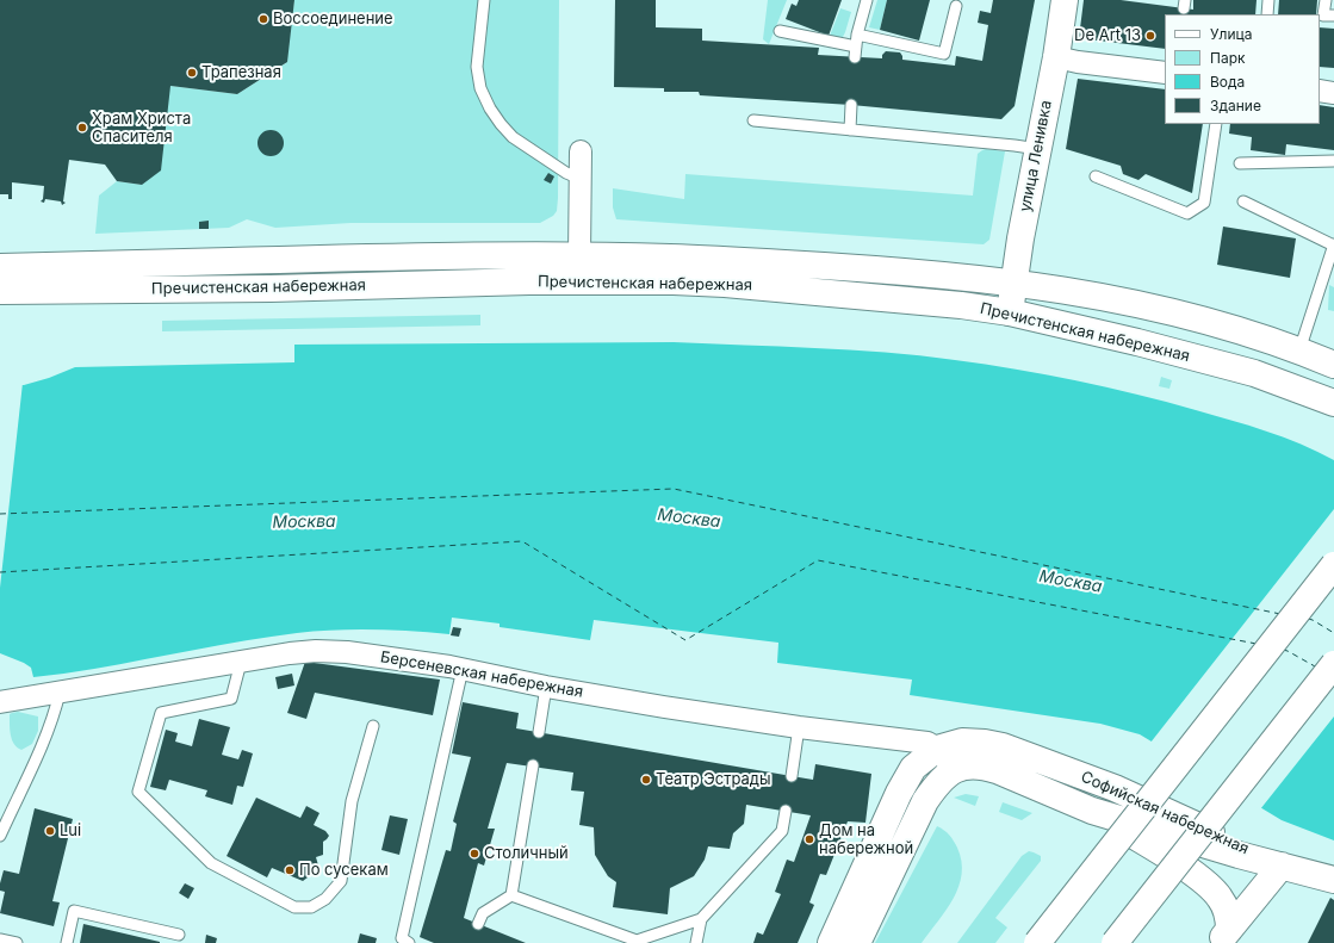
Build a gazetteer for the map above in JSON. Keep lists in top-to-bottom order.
{
  "streets": {
    "main road": ["улица Ленивка", "Пречистенская набережная", "Софийская набережная"],
    "street": ["Берсеневская набережная"]
  },
  "crossings": [
    ["улица Ленивка", "Пречистенская набережная"],
    ["Берсеневская набережная", "Софийская набережная"]
  ],
  "water": ["Москва"],
  "places": [
    "Воссоединение",
    "De Art 13",
    "Трапезная",
    "Храм Христа Спасителя",
    "Театр Эстрады",
    "Lui",
    "Дом на набережной",
    "Столичный",
    "По сусекам"
  ],
  "legend": [
    "Улица",
    "Парк",
    "Вода",
    "Здание"
  ]
}
